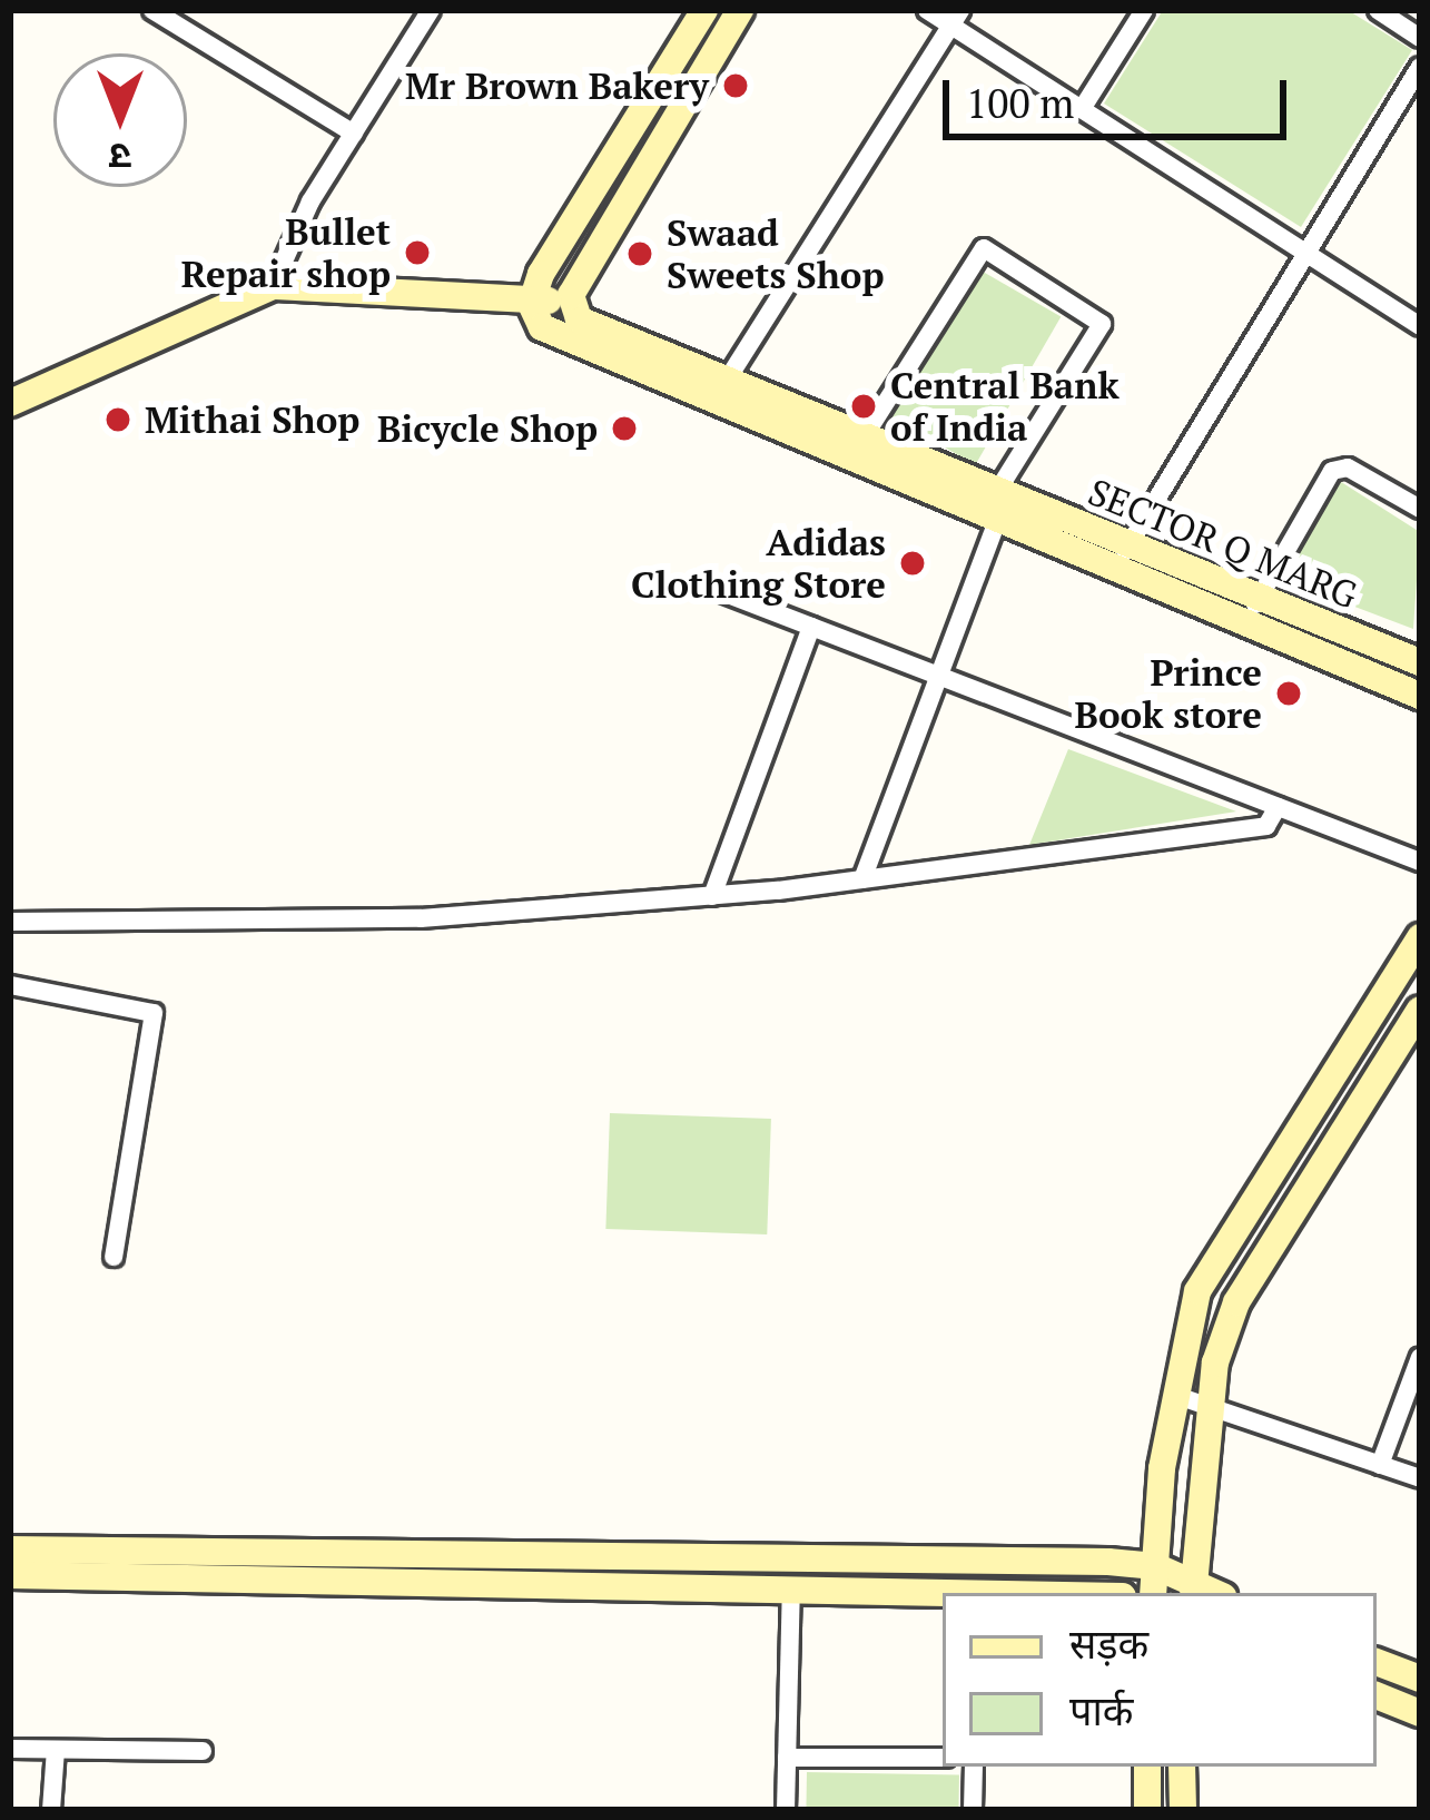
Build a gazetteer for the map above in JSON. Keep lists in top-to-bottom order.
{
  "streets": {
    "street": ["SECTOR Q MARG"]
  },
  "places": [
    "Mr Brown Bakery",
    "Bullet Repair shop",
    "Swaad Sweets Shop",
    "Central Bank of India",
    "Mithai Shop",
    "Bicycle Shop",
    "Adidas Clothing Store",
    "Prince Book store"
  ],
  "legend": ["सड़क", "पार्क"],
  "scale_bar": "100 m",
  "north": "bottom"
}
